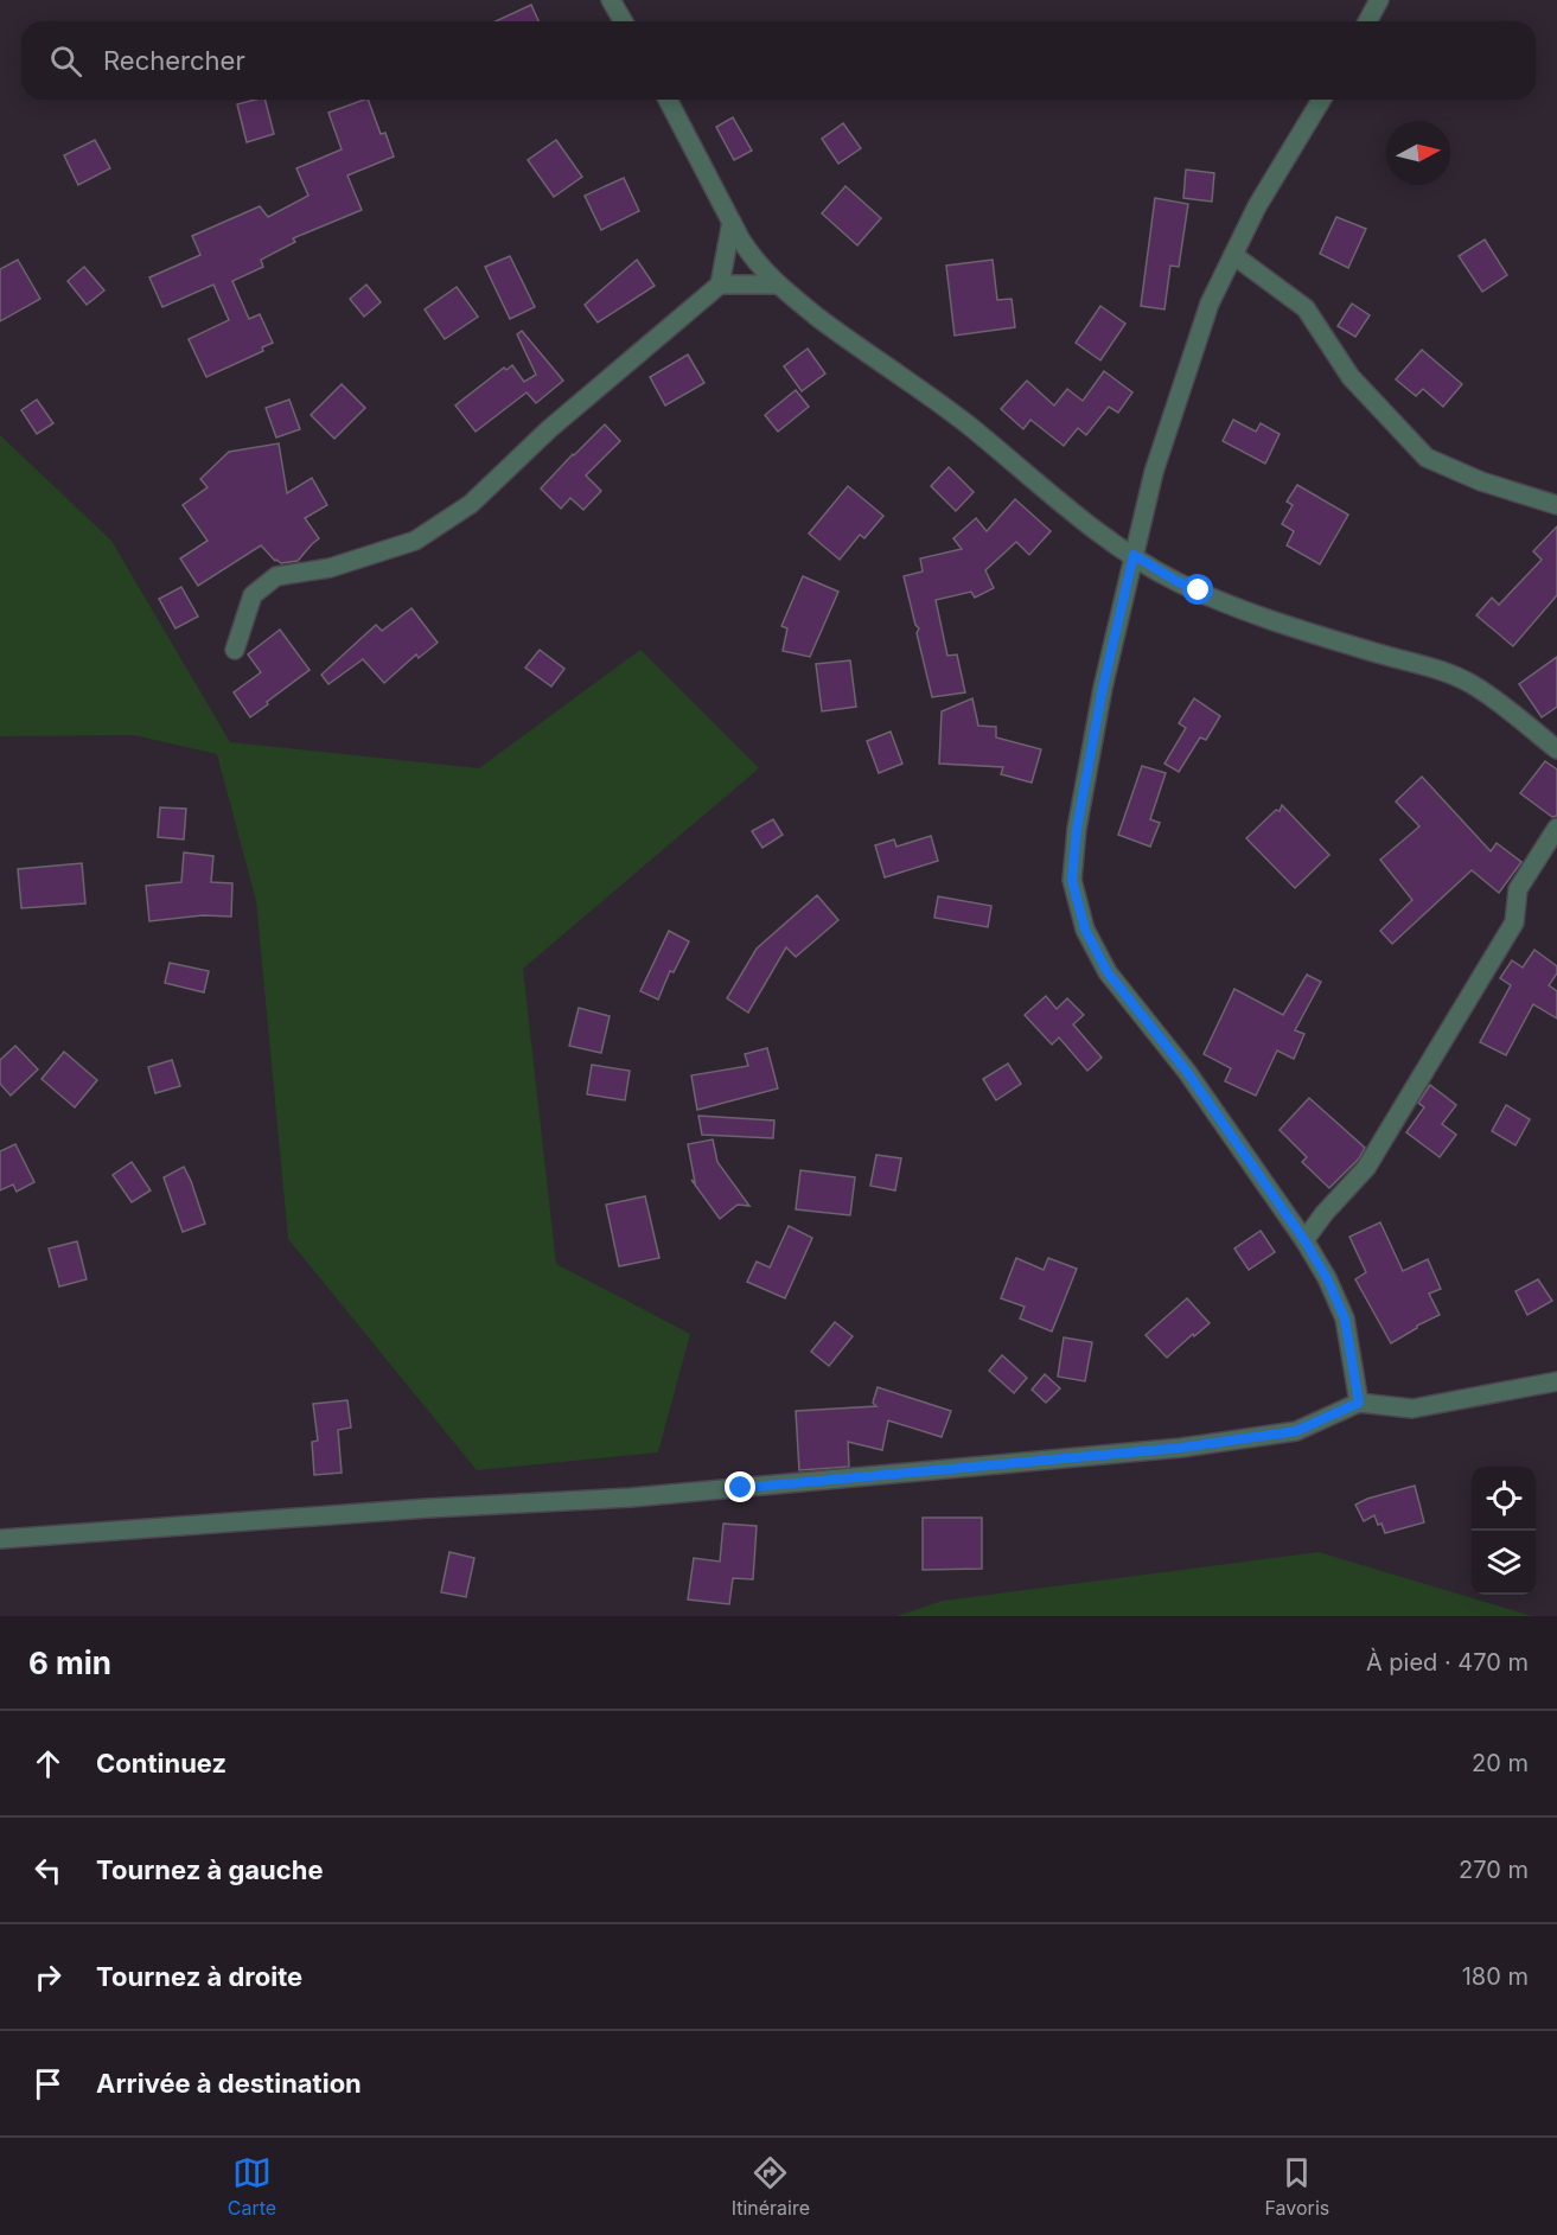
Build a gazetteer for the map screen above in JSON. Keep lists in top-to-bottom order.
{
  "north": "right",
  "page": {
    "search": "Rechercher",
    "heading": ["6 min", "À pied · 470 m"],
    "list": [
      ["Continuez", "20 m"],
      ["Tournez à gauche", "270 m"],
      ["Tournez à droite", "180 m"],
      "Arrivée à destination"
    ],
    "nav": ["Carte", "Itinéraire", "Favoris"]
  }
}
